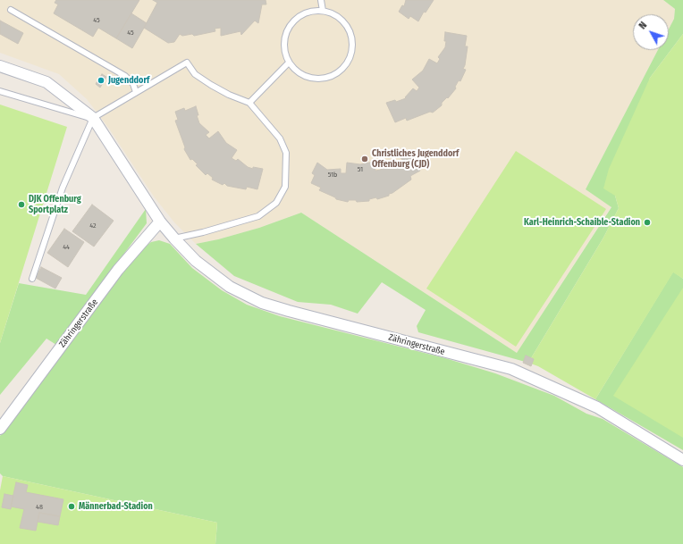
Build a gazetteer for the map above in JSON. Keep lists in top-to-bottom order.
{
  "streets": {
    "street": ["Zähringerstraße"]
  },
  "places": [
    "Jugenddorf",
    "Christliches Jugenddorf Offenburg (CJD)",
    "DJK Offenburg Sportplatz",
    "Karl-Heinrich-Schaible-Stadion",
    "Männerbad-Stadion"
  ],
  "house_numbers": [
    "45",
    "45",
    "51",
    "51b",
    "42",
    "44",
    "48"
  ],
  "north": "top left"
}
